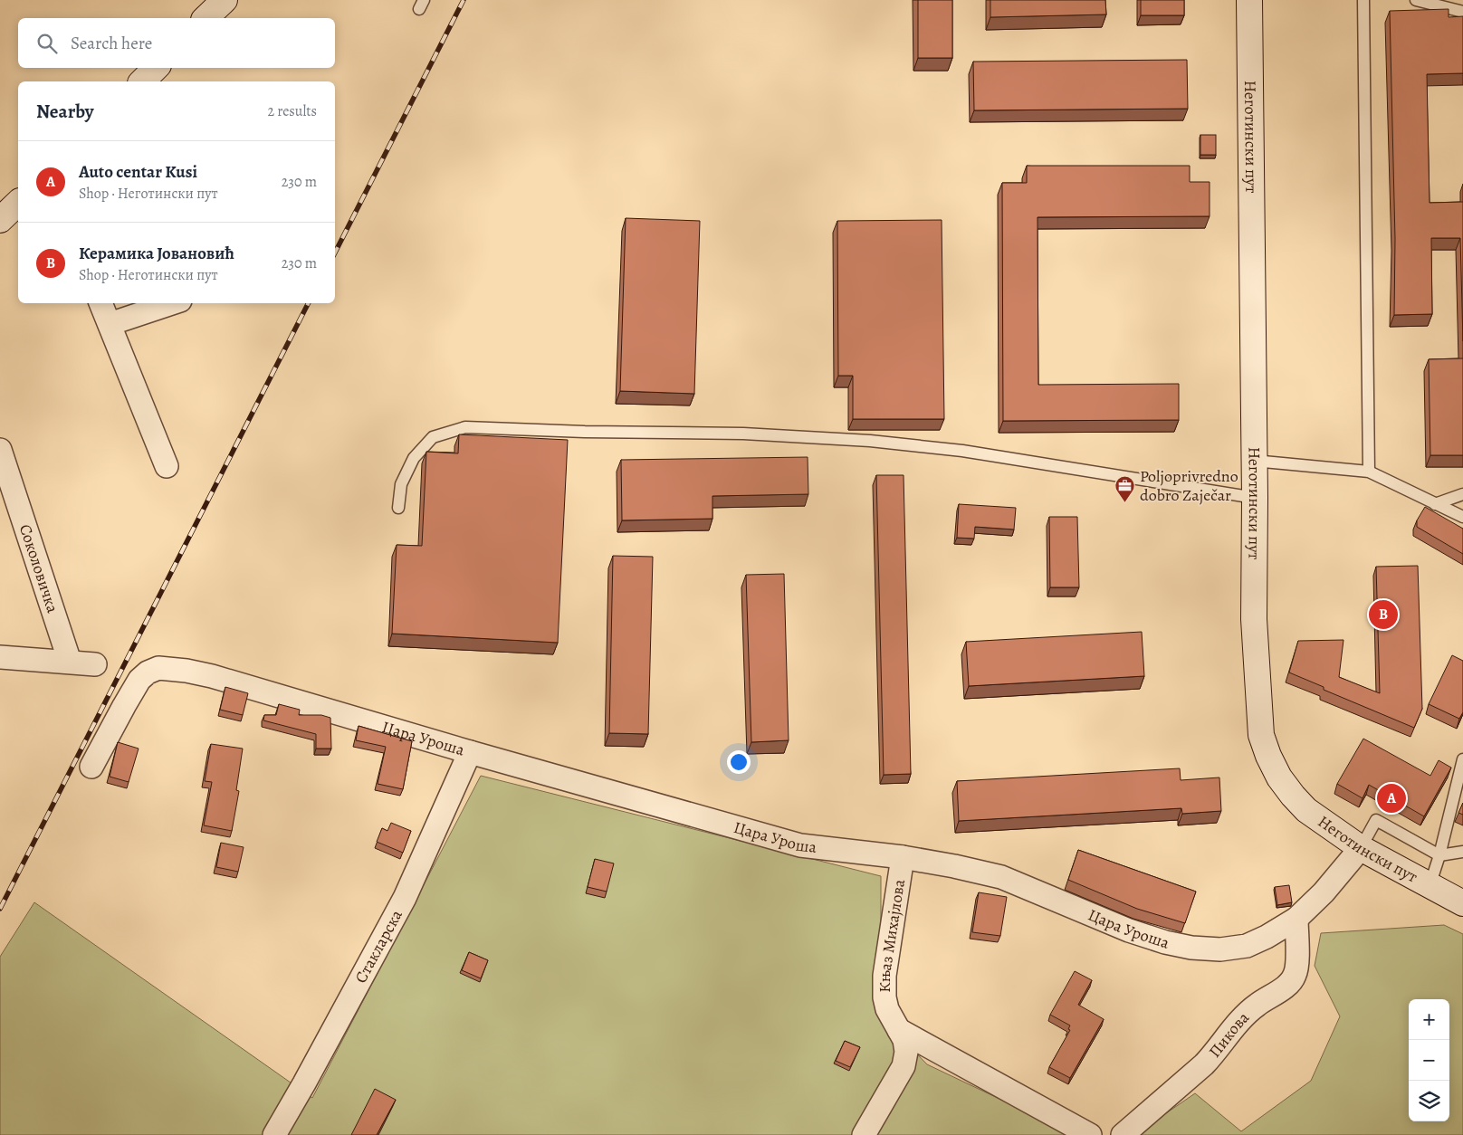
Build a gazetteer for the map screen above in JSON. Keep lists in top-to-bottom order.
{
  "streets": {
    "street": [
      "Неготински пут",
      "Соколовичка",
      "Цара Уроша",
      "Књаз Михајлова",
      "Стакларска",
      "Пикова"
    ]
  },
  "crossings": [
    ["Неготински пут", "Цара Уроша"],
    ["Цара Уроша", "Књаз Михајлова"],
    ["Цара Уроша", "Стакларска"],
    ["Цара Уроша", "Пикова"]
  ],
  "places": {
    "office": ["Poljoprivredno dobro Zaječar"]
  },
  "page": {
    "search": "Search here",
    "heading": ["Nearby", "2 results"],
    "list": [
      {
        "mark": "A",
        "name": "Auto centar Kusi",
        "note": "Shop · Неготински пут",
        "value": "230 m"
      },
      {
        "mark": "B",
        "name": "Керамика Јовановић",
        "note": "Shop · Неготински пут",
        "value": "230 m"
      }
    ],
    "pins": ["B", "A"],
    "map_buttons": ["+", "−"]
  }
}
